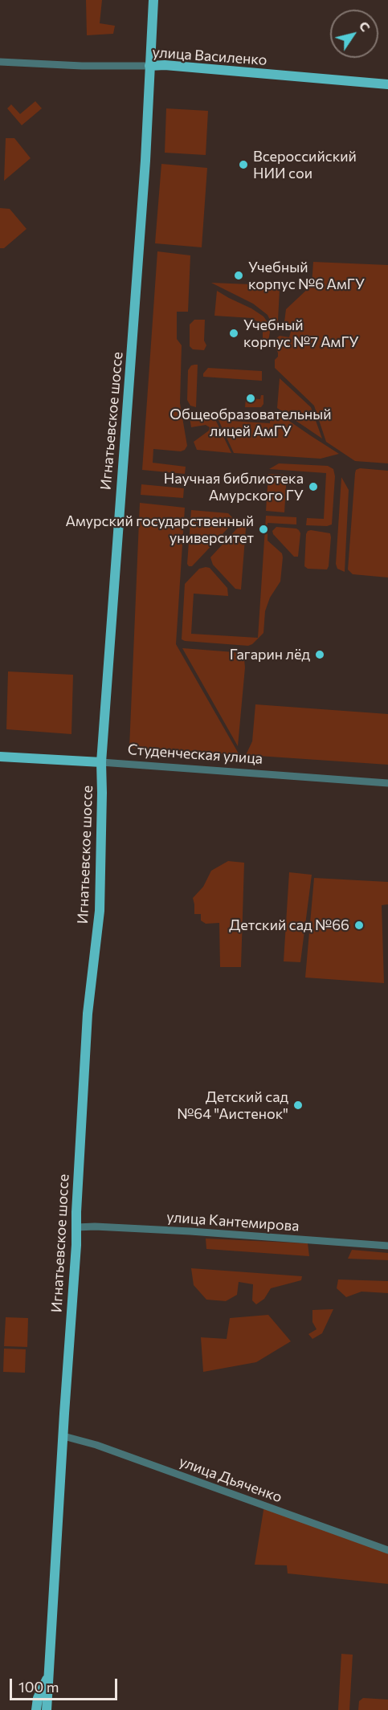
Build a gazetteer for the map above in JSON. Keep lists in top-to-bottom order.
{
  "streets": {
    "main road": ["улица Василенко", "Игнатьевское шоссе", "Студенческая улица"],
    "street": ["улица Кантемирова", "улица Дьяченко"]
  },
  "crossings": [
    ["улица Василенко", "Игнатьевское шоссе"],
    ["Игнатьевское шоссе", "Студенческая улица"],
    ["Игнатьевское шоссе", "улица Кантемирова"],
    ["Игнатьевское шоссе", "улица Дьяченко"]
  ],
  "places": [
    "Всероссийский НИИ сои",
    "Учебный корпус №6 АмГУ",
    "Учебный корпус №7 АмГУ",
    "Общеобразовательный лицей АмГУ",
    "Научная библиотека Амурского ГУ",
    "Амурский государственный университет",
    "Гагарин лёд",
    "Детский сад №66",
    "Детский сад №64 \"Аистенок\""
  ],
  "scale_bar": "100 m",
  "north": "top right"
}
